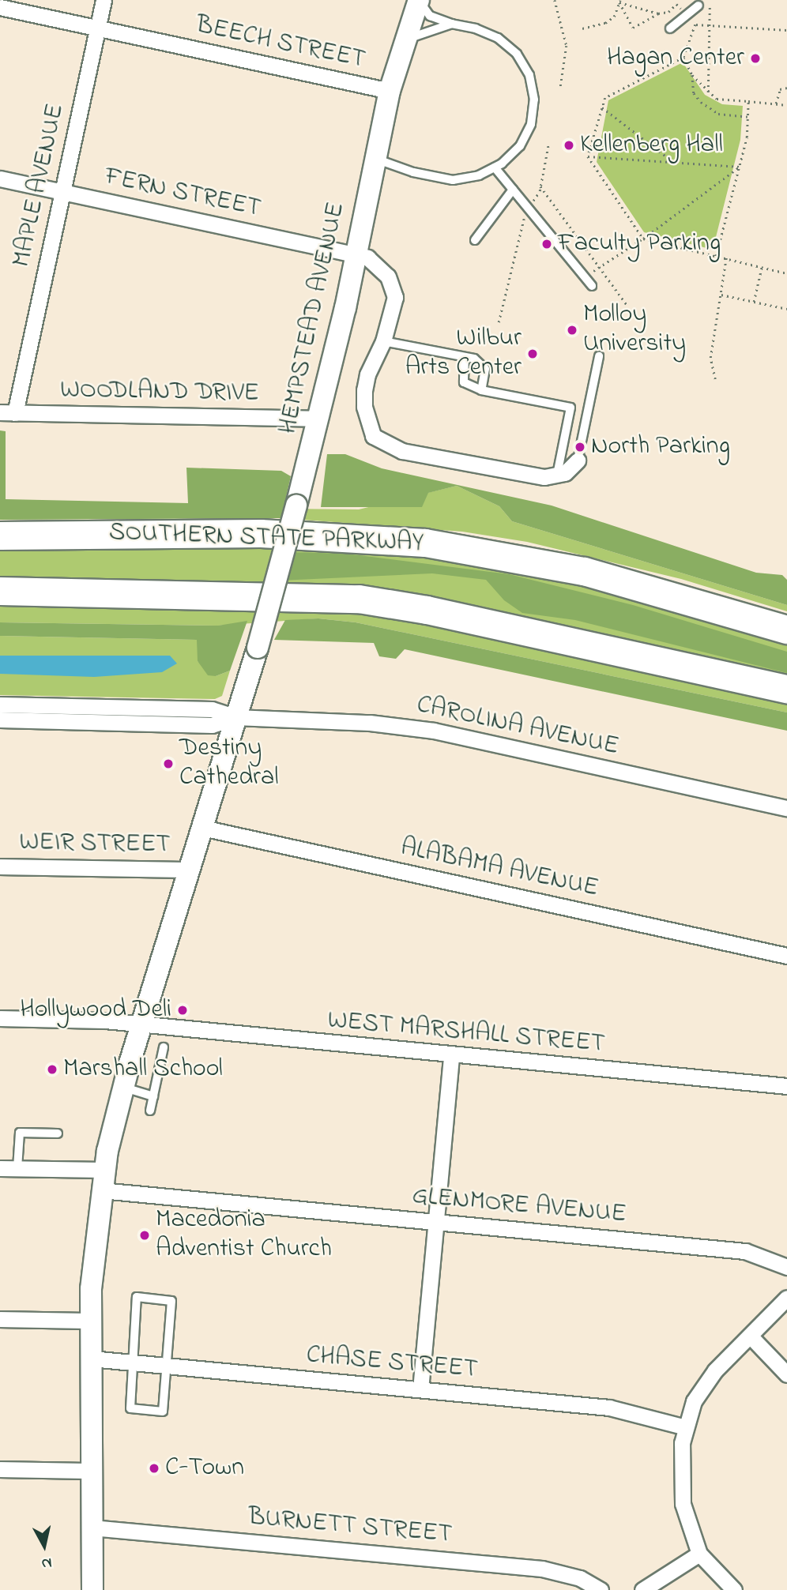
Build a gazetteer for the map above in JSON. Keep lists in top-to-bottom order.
{
  "streets": {
    "highway": ["SOUTHERN STATE PARKWAY"],
    "main road": ["HEMPSTEAD AVENUE"],
    "street": [
      "BEECH STREET",
      "MAPLE AVENUE",
      "FERN STREET",
      "WOODLAND DRIVE",
      "CAROLINA AVENUE",
      "WEIR STREET",
      "ALABAMA AVENUE",
      "WEST MARSHALL STREET",
      "GLENMORE AVENUE",
      "CHASE STREET",
      "BURNETT STREET"
    ]
  },
  "crossings": [
    ["BEECH STREET", "MAPLE AVENUE"],
    ["BEECH STREET", "HEMPSTEAD AVENUE"],
    ["MAPLE AVENUE", "FERN STREET"],
    ["MAPLE AVENUE", "WOODLAND DRIVE"],
    ["FERN STREET", "HEMPSTEAD AVENUE"],
    ["HEMPSTEAD AVENUE", "WOODLAND DRIVE"],
    ["HEMPSTEAD AVENUE", "CAROLINA AVENUE"],
    ["HEMPSTEAD AVENUE", "WEIR STREET"],
    ["HEMPSTEAD AVENUE", "ALABAMA AVENUE"],
    ["HEMPSTEAD AVENUE", "WEST MARSHALL STREET"],
    ["HEMPSTEAD AVENUE", "GLENMORE AVENUE"],
    ["HEMPSTEAD AVENUE", "CHASE STREET"],
    ["HEMPSTEAD AVENUE", "BURNETT STREET"]
  ],
  "places": [
    "Hagan Center",
    "Kellenberg Hall",
    "Faculty Parking",
    "Molloy University",
    "Wilbur Arts Center",
    "North Parking",
    "Destiny Cathedral",
    "Hollywood Deli",
    "Marshall School",
    "Macedonia Adventist Church",
    "C-Town"
  ],
  "north": "bottom"
}
